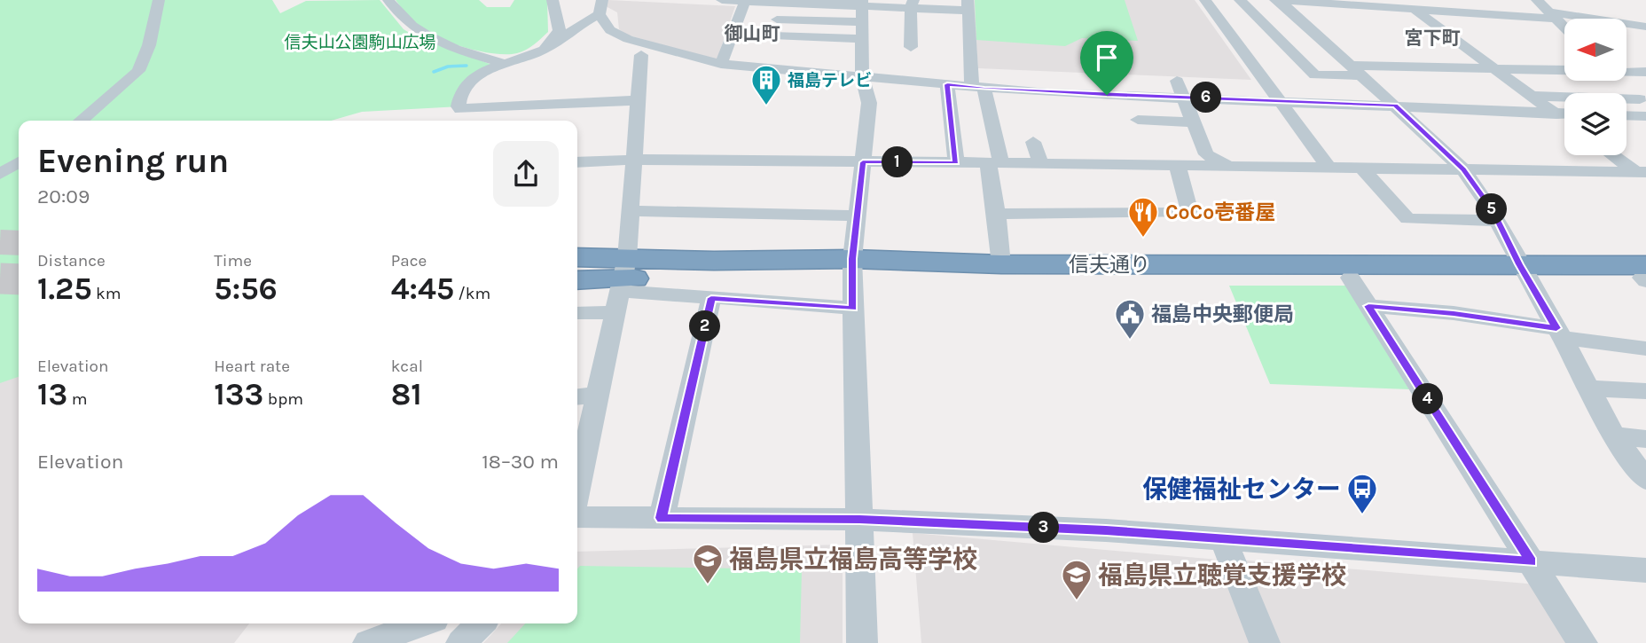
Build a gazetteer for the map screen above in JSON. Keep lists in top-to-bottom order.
{
  "streets": {
    "highway": ["信夫通り"]
  },
  "districts": ["御山町", "宮下町"],
  "parks": ["信夫山公園駒山広場"],
  "places": {
    "building": ["福島テレビ"],
    "restaurant": ["CoCo壱番屋"],
    "public building": ["福島中央郵便局"],
    "bus stop": ["保健福祉センター"],
    "school or university": ["福島県立福島高等学校", "福島県立聴覚支援学校"]
  },
  "north": "left",
  "page": {
    "pins": [
      "6",
      "1",
      "5",
      "2",
      "4",
      "3"
    ],
    "heading": ["Evening run", "20:09"],
    "stats": [
      ["Distance", "1.25 km"],
      ["Time", "5:56"],
      ["Pace", "4:45 /km"],
      ["Elevation", "13 m"],
      ["Heart rate", "133 bpm"],
      ["kcal", "81"]
    ],
    "chart": ["Elevation", "18–30 m"]
  }
}
